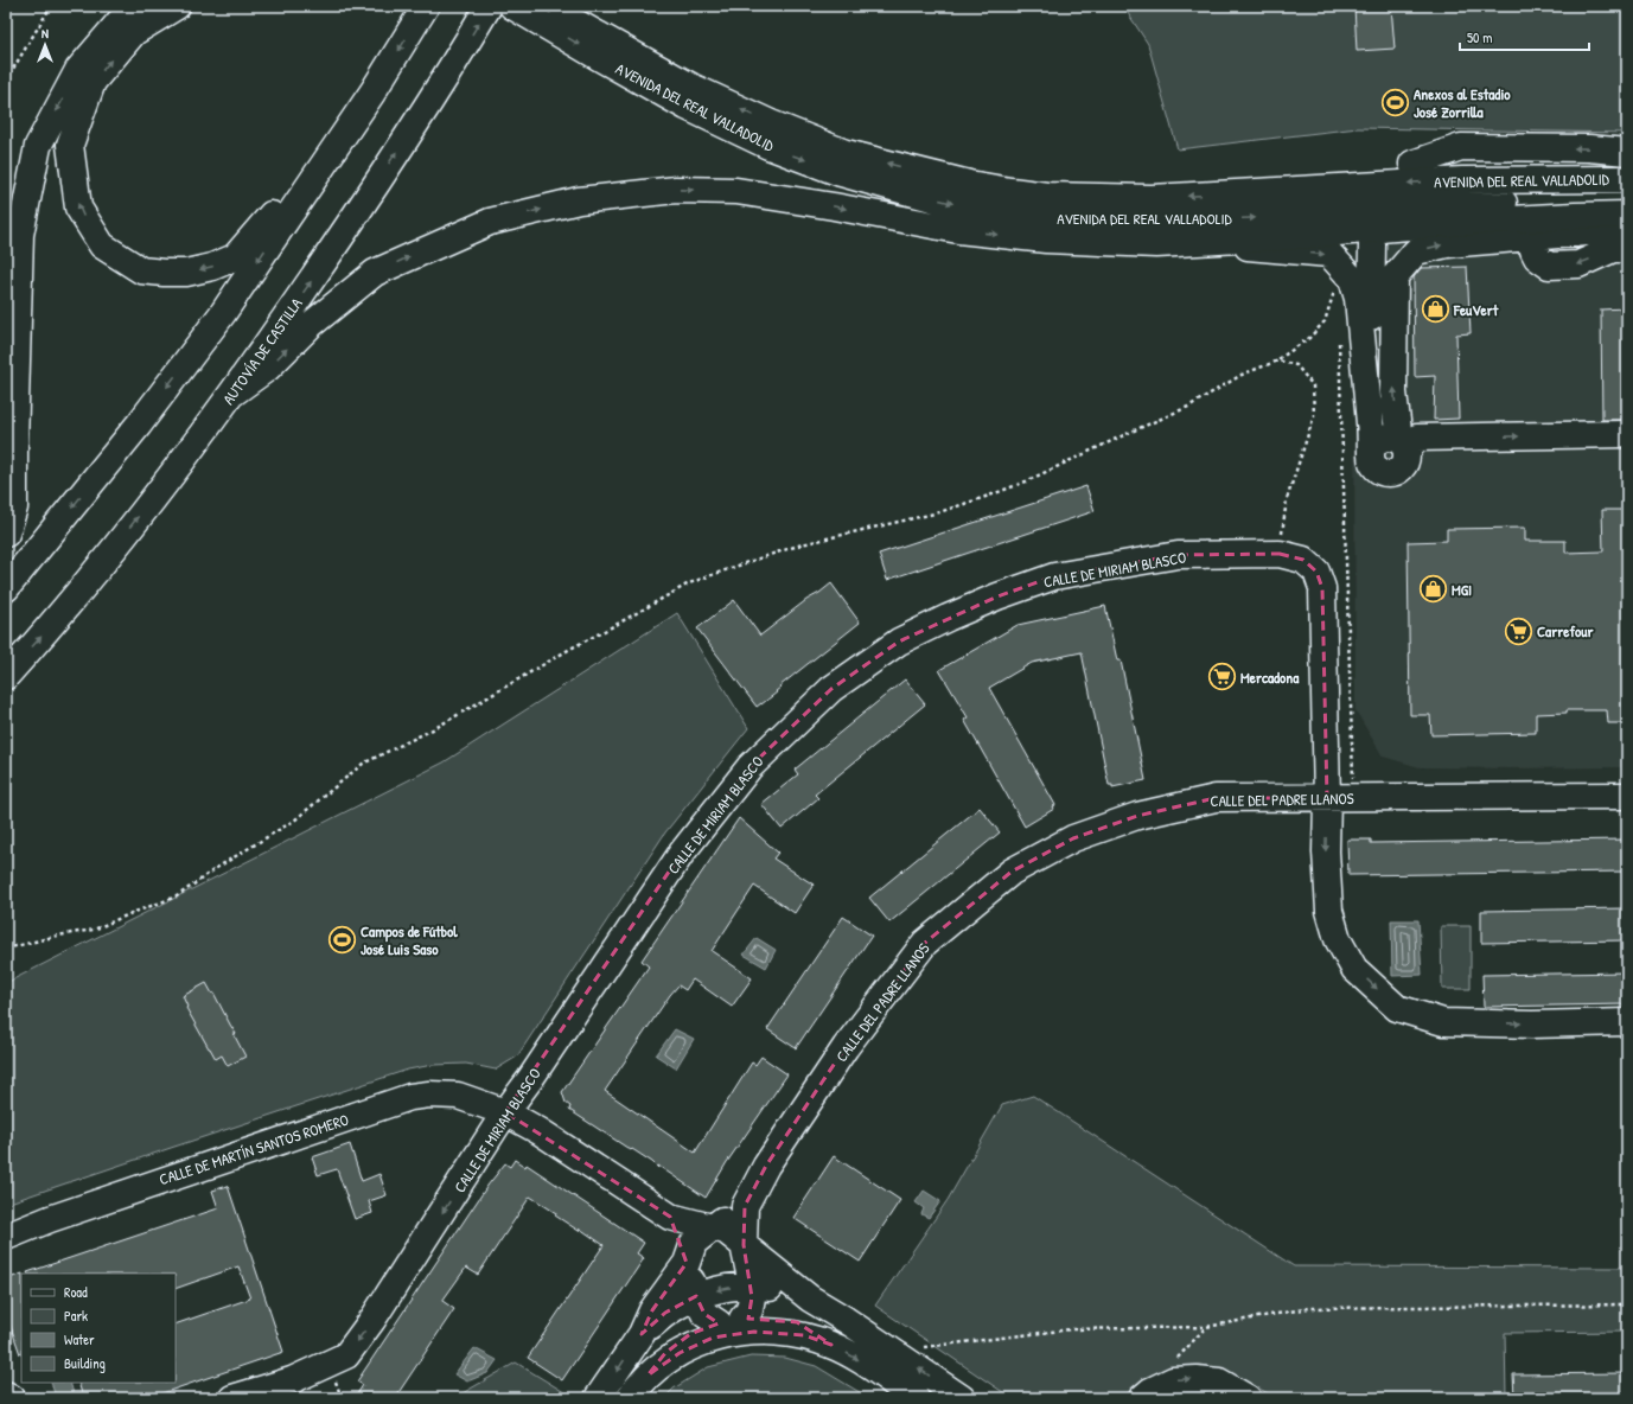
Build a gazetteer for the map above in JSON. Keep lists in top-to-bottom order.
{
  "streets": {
    "main road": [
      "AVENIDA DEL REAL VALLADOLID",
      "AUTOVÍA DE CASTILLA",
      "CALLE DE MIRIAM BLASCO",
      "CALLE DEL PADRE LLANOS",
      "CALLE DE MARTÍN SANTOS ROMERO"
    ]
  },
  "crossings": [
    ["CALLE DE MIRIAM BLASCO", "CALLE DEL PADRE LLANOS"],
    ["CALLE DE MIRIAM BLASCO", "CALLE DE MARTÍN SANTOS ROMERO"]
  ],
  "places": {
    "sports": ["Anexos al Estadio José Zorrilla", "Campos de Fútbol José Luis Saso"],
    "shop": ["FeuVert", "MGI"],
    "supermarket": ["Carrefour", "Mercadona"]
  },
  "legend": [
    "Road",
    "Park",
    "Water",
    "Building"
  ],
  "scale_bar": "50 m",
  "north": "top"
}
